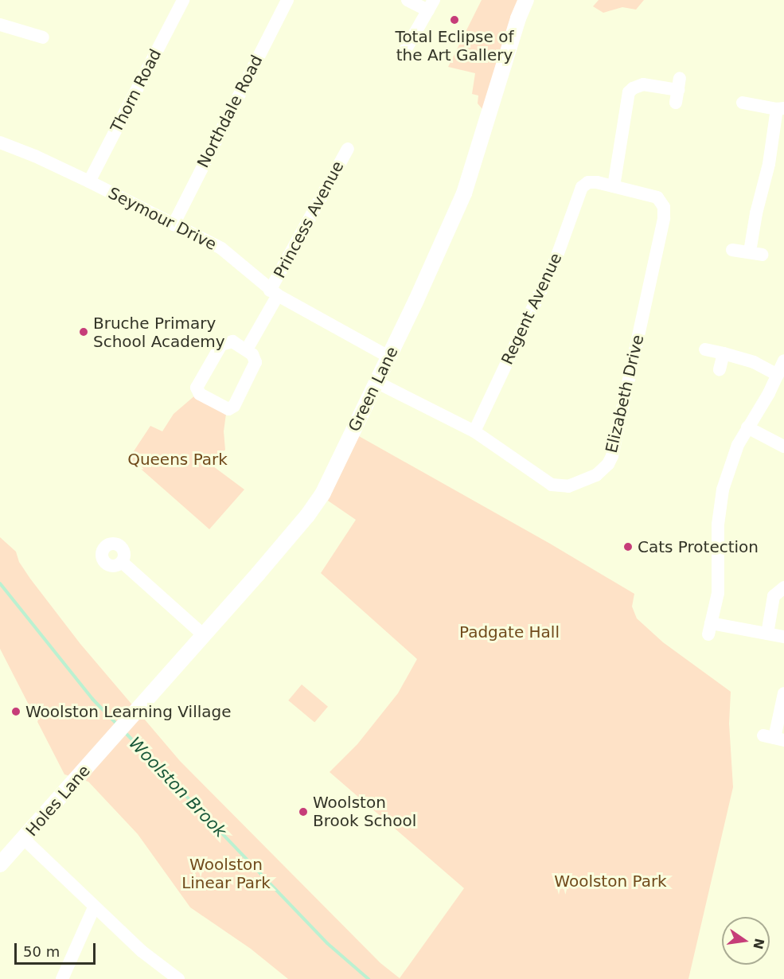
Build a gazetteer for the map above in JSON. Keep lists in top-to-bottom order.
{
  "streets": {
    "street": [
      "Thorn Road",
      "Northdale Road",
      "Seymour Drive",
      "Princess Avenue",
      "Regent Avenue",
      "Green Lane",
      "Elizabeth Drive",
      "Holes Lane"
    ]
  },
  "crossings": [
    ["Thorn Road", "Seymour Drive"],
    ["Northdale Road", "Seymour Drive"],
    ["Seymour Drive", "Princess Avenue"],
    ["Seymour Drive", "Green Lane"],
    ["Regent Avenue", "Elizabeth Drive"],
    ["Green Lane", "Elizabeth Drive"],
    ["Green Lane", "Holes Lane"]
  ],
  "water": ["Woolston Brook"],
  "parks": [
    "Queens Park",
    "Padgate Hall",
    "Woolston Linear Park",
    "Woolston Park"
  ],
  "places": [
    "Total Eclipse of the Art Gallery",
    "Bruche Primary School Academy",
    "Cats Protection",
    "Woolston Learning Village",
    "Woolston Brook School"
  ],
  "scale_bar": "50 m",
  "north": "right"
}
